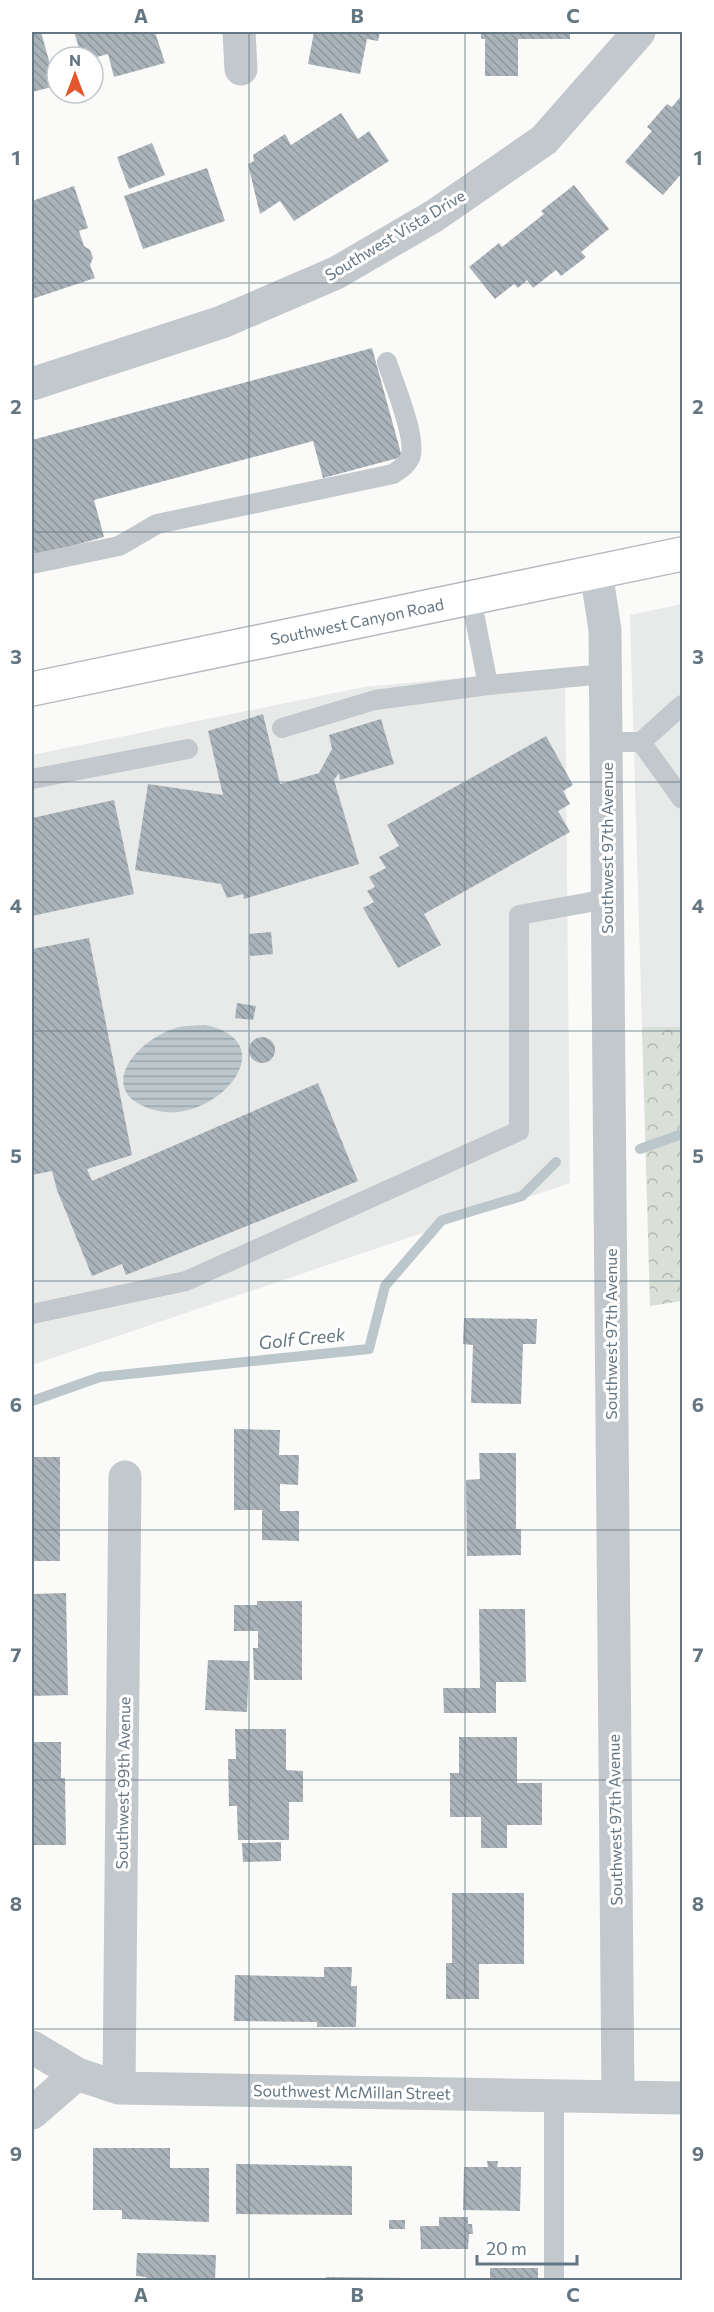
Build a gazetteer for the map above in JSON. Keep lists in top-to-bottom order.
{
  "streets": {
    "main road": ["Southwest Canyon Road"],
    "street": [
      "Southwest Vista Drive",
      "Southwest 97th Avenue",
      "Southwest 99th Avenue",
      "Southwest McMillan Street"
    ]
  },
  "crossings": [
    ["Southwest Canyon Road", "Southwest 97th Avenue"],
    ["Southwest 97th Avenue", "Southwest McMillan Street"],
    ["Southwest 99th Avenue", "Southwest McMillan Street"]
  ],
  "water": ["Golf Creek"],
  "scale_bar": "20 m",
  "north": "top",
  "grid": {
    "columns": ["A", "B", "C"],
    "rows": [
      "1",
      "2",
      "3",
      "4",
      "5",
      "6",
      "7",
      "8",
      "9"
    ]
  }
}
